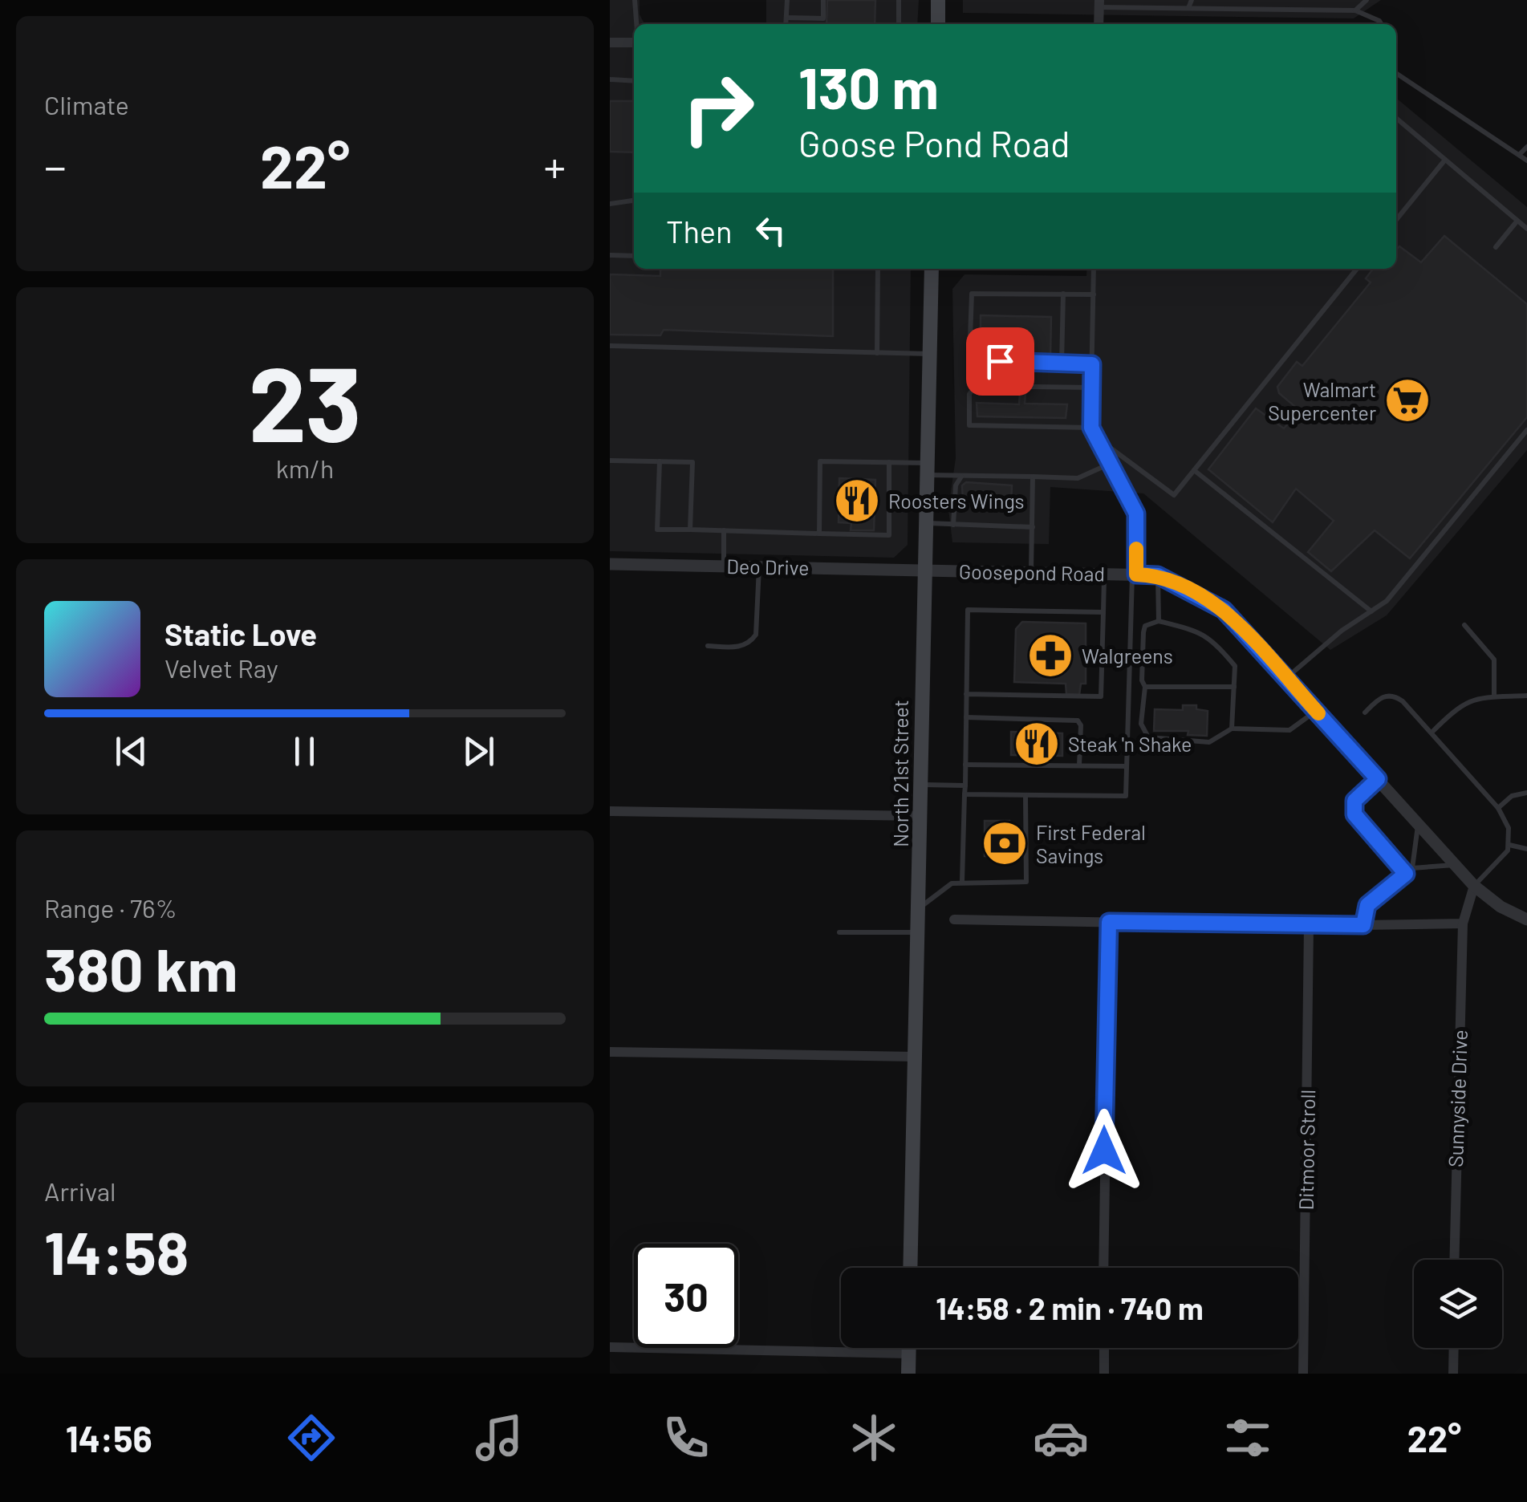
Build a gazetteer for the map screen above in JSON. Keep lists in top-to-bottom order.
{
  "streets": {
    "main road": ["North 21st Street"],
    "street": [
      "Deo Drive",
      "Goosepond Road",
      "Sunnyside Drive",
      "Ditmoor Stroll"
    ]
  },
  "crossings": [
    ["Deo Drive", "Goosepond Road"],
    ["Deo Drive", "North 21st Street"],
    ["Goosepond Road", "North 21st Street"],
    ["Goosepond Road", "Sunnyside Drive"]
  ],
  "places": {
    "supermarket": ["Walmart Supercenter"],
    "restaurant": ["Roosters Wings", "Steak 'n Shake"],
    "pharmacy": ["Walgreens"],
    "bank": ["First Federal Savings"]
  },
  "page": {
    "tile": [
      "Climate",
      ["23", "km/h"],
      ["Range · 76%", "380 km"],
      ["Arrival", "14:58"]
    ],
    "turn": ["130 m", "Goose Pond Road"],
    "heat": ["−", "22°", "+"],
    "then": "Then",
    "song": ["Static Love", "Velvet Ray"],
    "limit": "30",
    "trip": "14:58 · 2 min · 740 m",
    "tabs": ["14:56", "22°"]
  }
}
